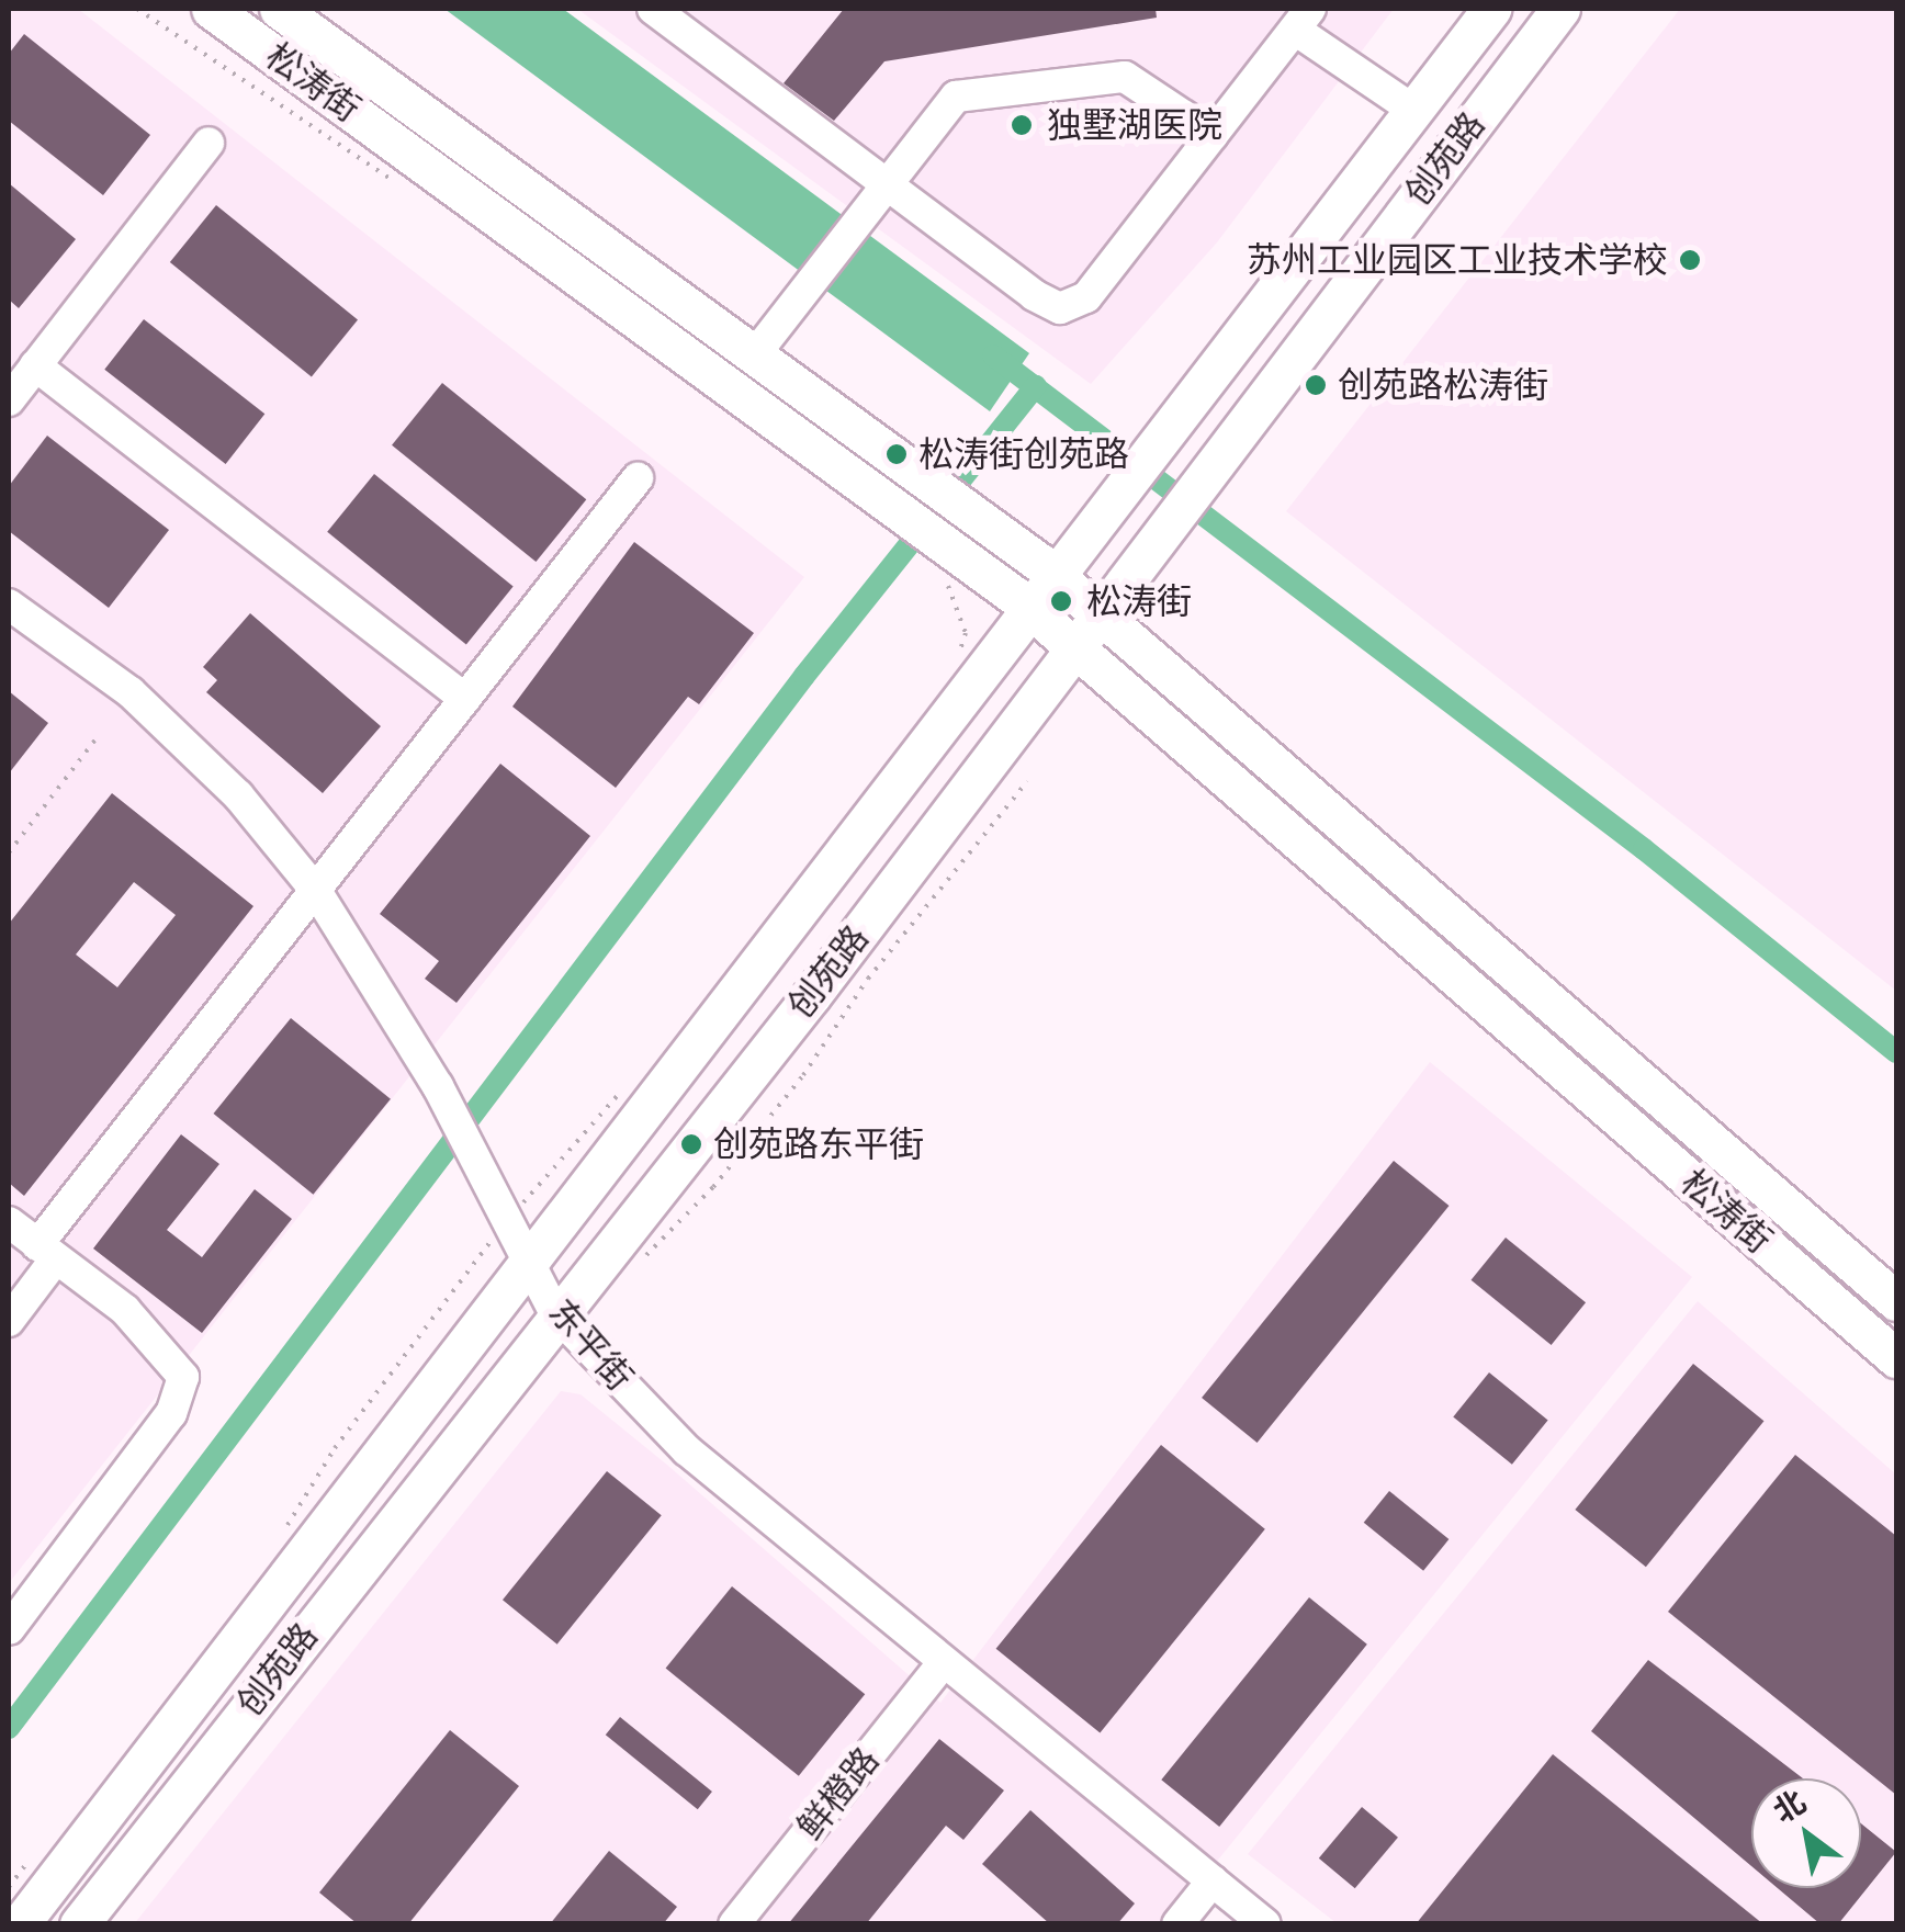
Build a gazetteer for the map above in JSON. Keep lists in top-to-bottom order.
{
  "streets": {
    "main road": ["松涛街", "创苑路"],
    "street": ["东平街", "鲜橙路"]
  },
  "crossings": [
    ["松涛街", "创苑路"],
    ["创苑路", "东平街"],
    ["东平街", "鲜橙路"]
  ],
  "places": [
    "独墅湖医院",
    "苏州工业园区工业技术学校",
    "创苑路松涛街",
    "松涛街创苑路",
    "松涛街",
    "创苑路东平街"
  ],
  "north": "top left"
}
